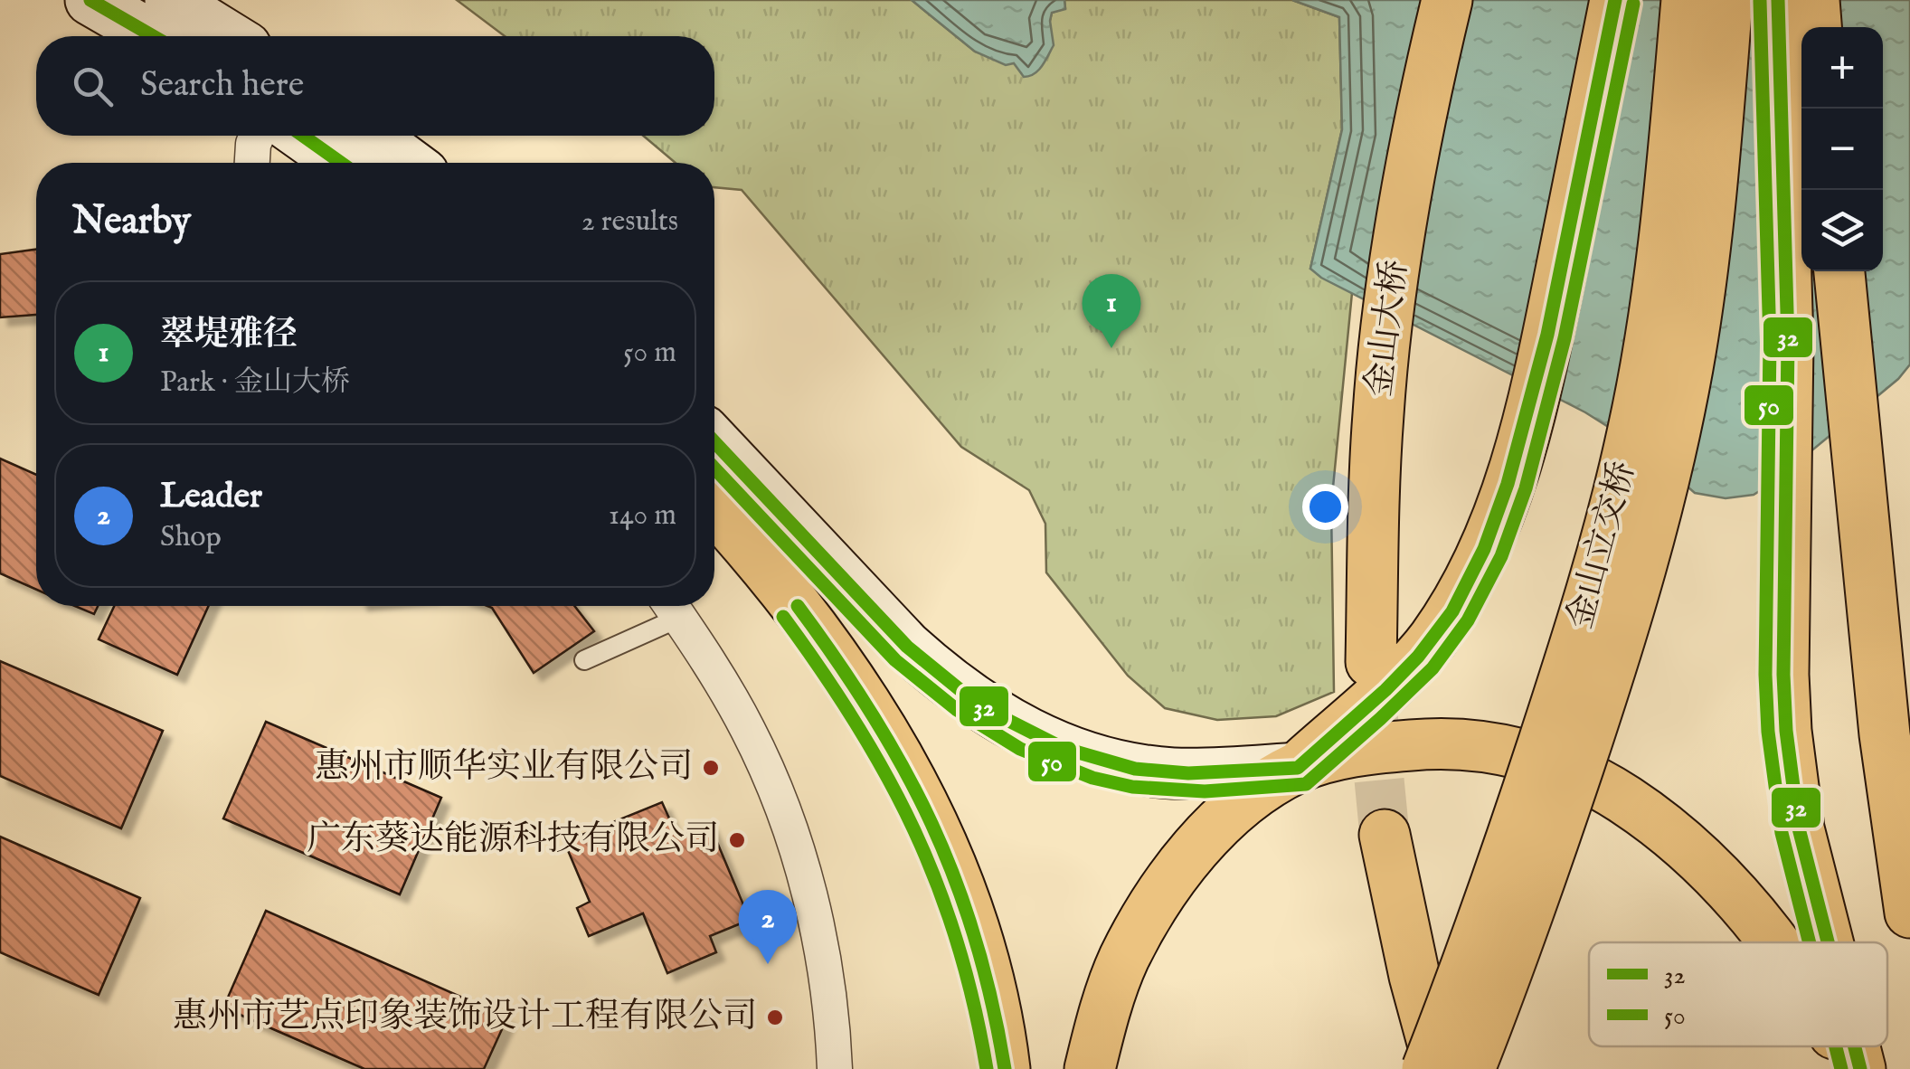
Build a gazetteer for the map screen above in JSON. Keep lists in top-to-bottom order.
{
  "streets": {
    "main road": ["金山大桥", "金山立交桥"]
  },
  "places": ["惠州市顺华实业有限公司", "广东葵达能源科技有限公司", "惠州市艺点印象装饰设计工程有限公司"],
  "lines": ["transit line 32", "transit line 50"],
  "legend": ["32", "50"],
  "page": {
    "map_buttons": ["+", "−"],
    "search": "Search here",
    "heading": ["Nearby", "2 results"],
    "pins": ["1", "2"],
    "list": [
      {
        "mark": "1",
        "name": "翠堤雅径",
        "note": "Park · 金山大桥",
        "value": "50 m"
      },
      {
        "mark": "2",
        "name": "Leader",
        "note": "Shop",
        "value": "140 m"
      }
    ]
  }
}
